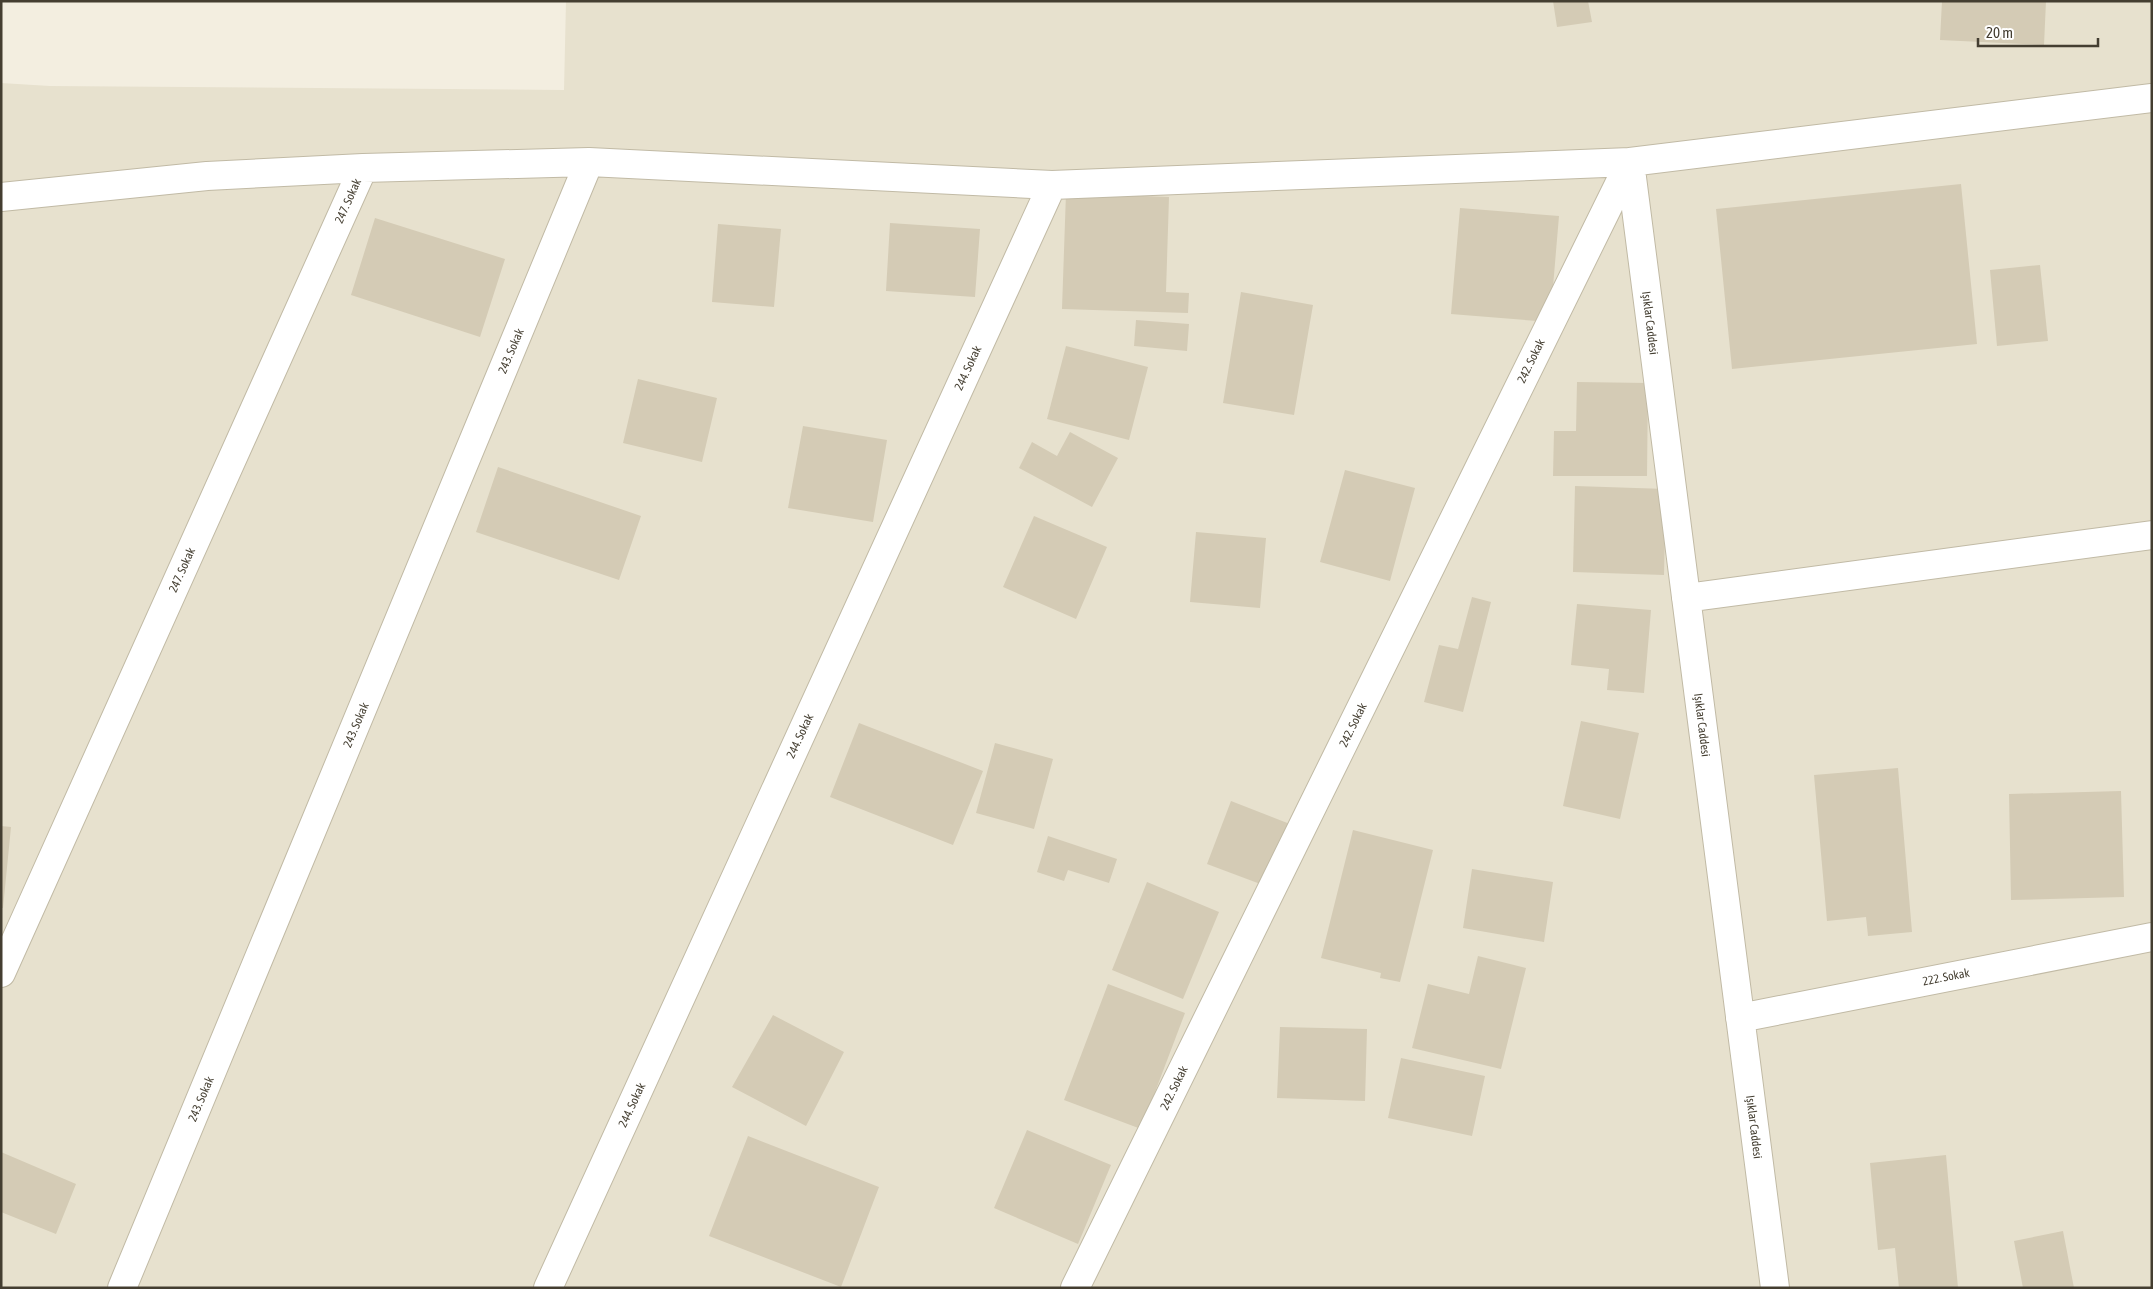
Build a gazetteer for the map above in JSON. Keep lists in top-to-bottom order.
{
  "streets": {
    "street": [
      "247. Sokak",
      "Işıklar Caddesi",
      "243. Sokak",
      "242. Sokak",
      "244. Sokak",
      "222. Sokak"
    ]
  },
  "crossings": [
    ["Işıklar Caddesi", "242. Sokak"],
    ["Işıklar Caddesi", "222. Sokak"]
  ],
  "scale_bar": "20 m"
}
